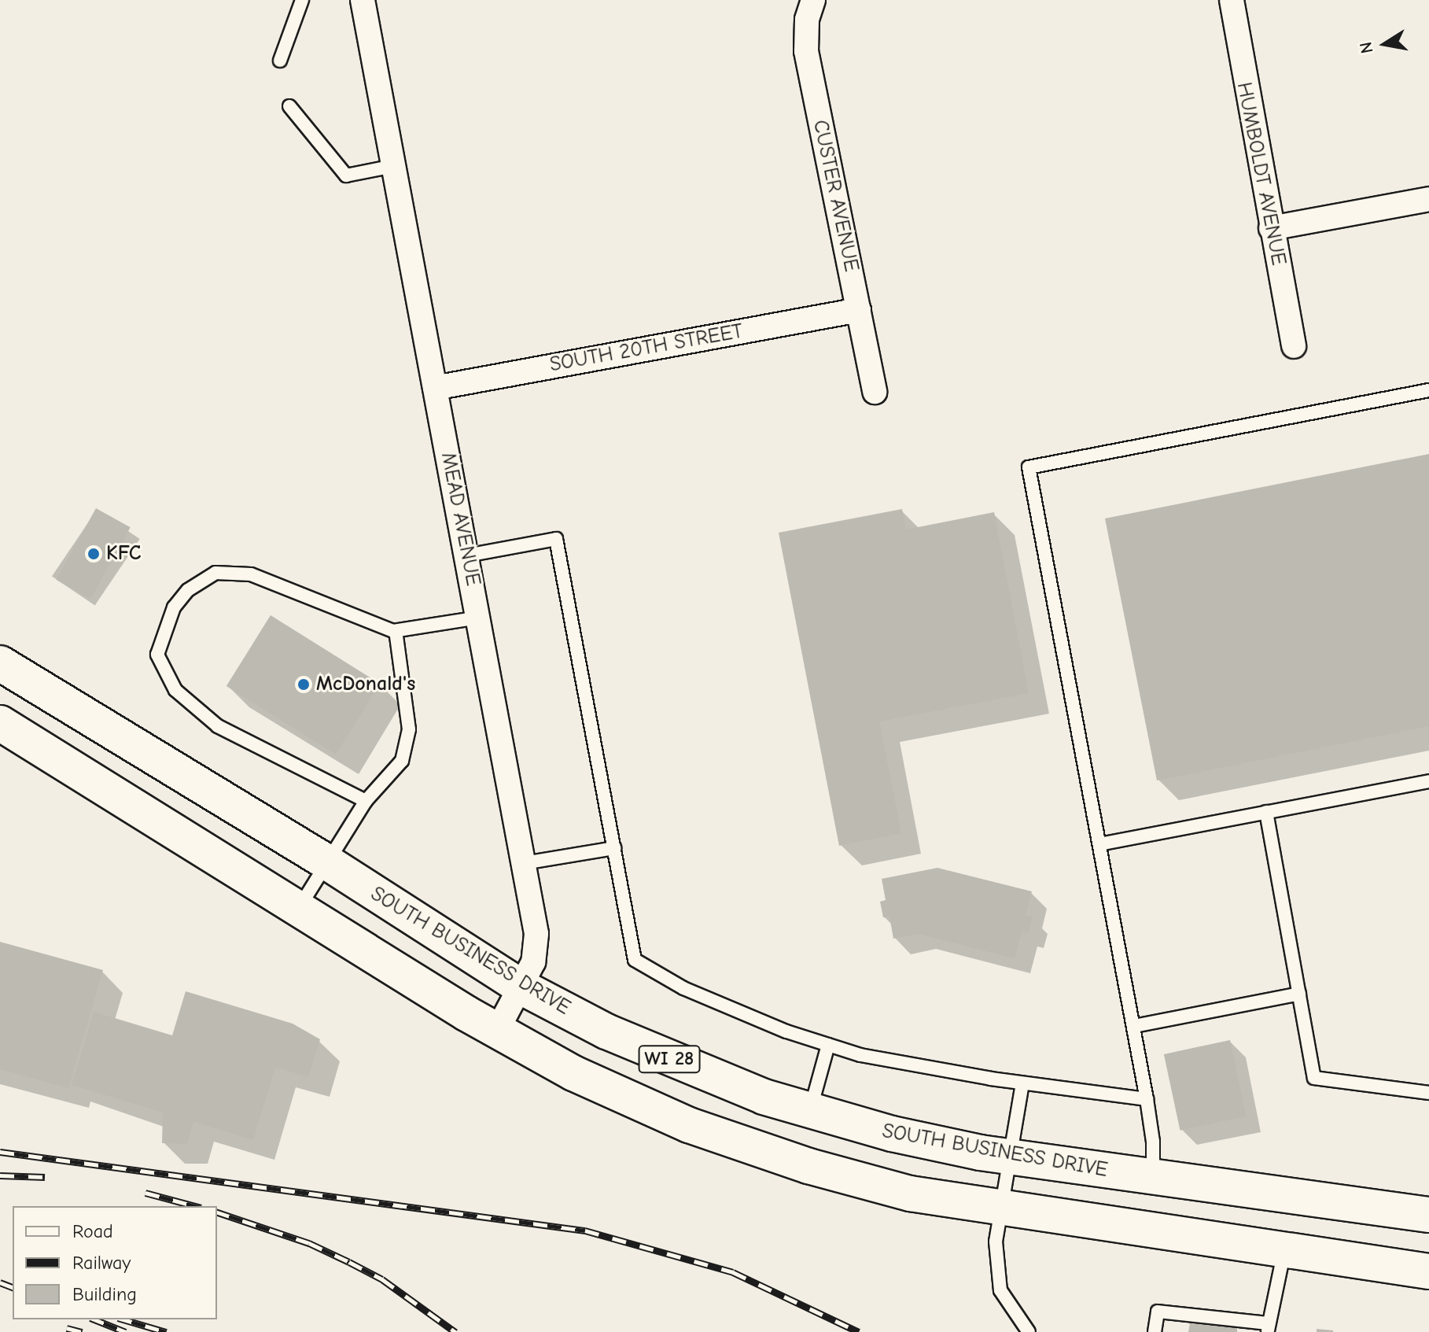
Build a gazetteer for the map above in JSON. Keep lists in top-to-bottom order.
{
  "streets": {
    "main road": ["SOUTH BUSINESS DRIVE", "WI 28"],
    "street": [
      "HUMBOLDT AVENUE",
      "CUSTER AVENUE",
      "SOUTH 20TH STREET",
      "MEAD AVENUE"
    ]
  },
  "crossings": [
    ["CUSTER AVENUE", "SOUTH 20TH STREET"],
    ["SOUTH 20TH STREET", "MEAD AVENUE"],
    ["MEAD AVENUE", "SOUTH BUSINESS DRIVE"],
    ["MEAD AVENUE", "WI 28"]
  ],
  "places": ["KFC", "McDonald's"],
  "legend": ["Road", "Railway", "Building"],
  "north": "left"
}
